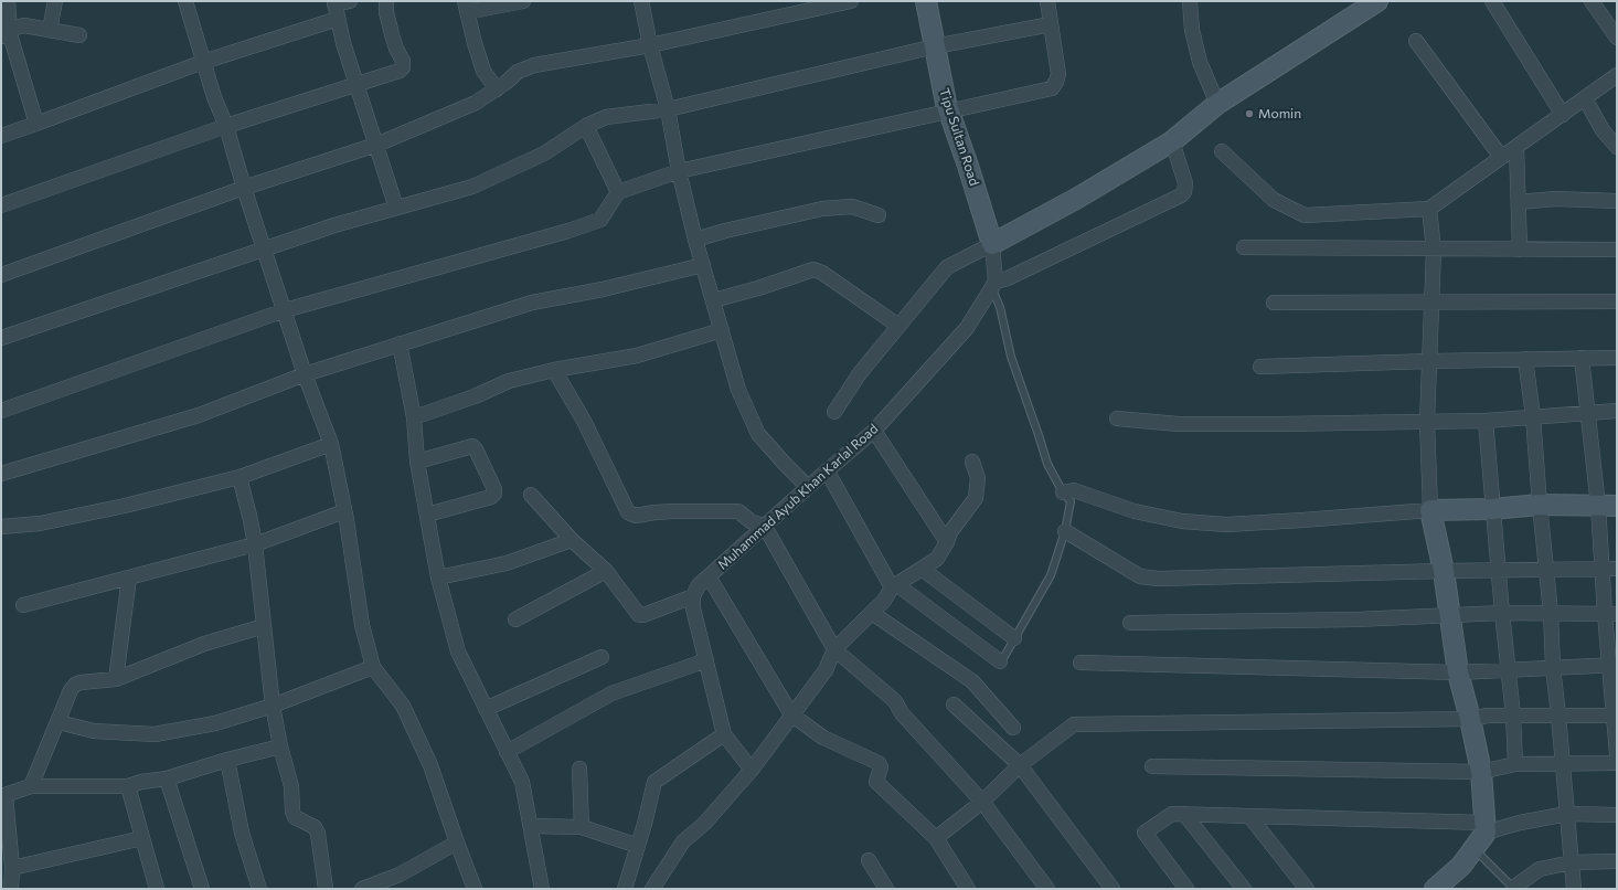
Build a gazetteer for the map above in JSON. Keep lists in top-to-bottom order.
{
  "streets": {
    "main road": ["Tipu Sultan Road"],
    "street": ["Muhammad Ayub Khan Karlal Road"]
  },
  "places": ["Momin"]
}
